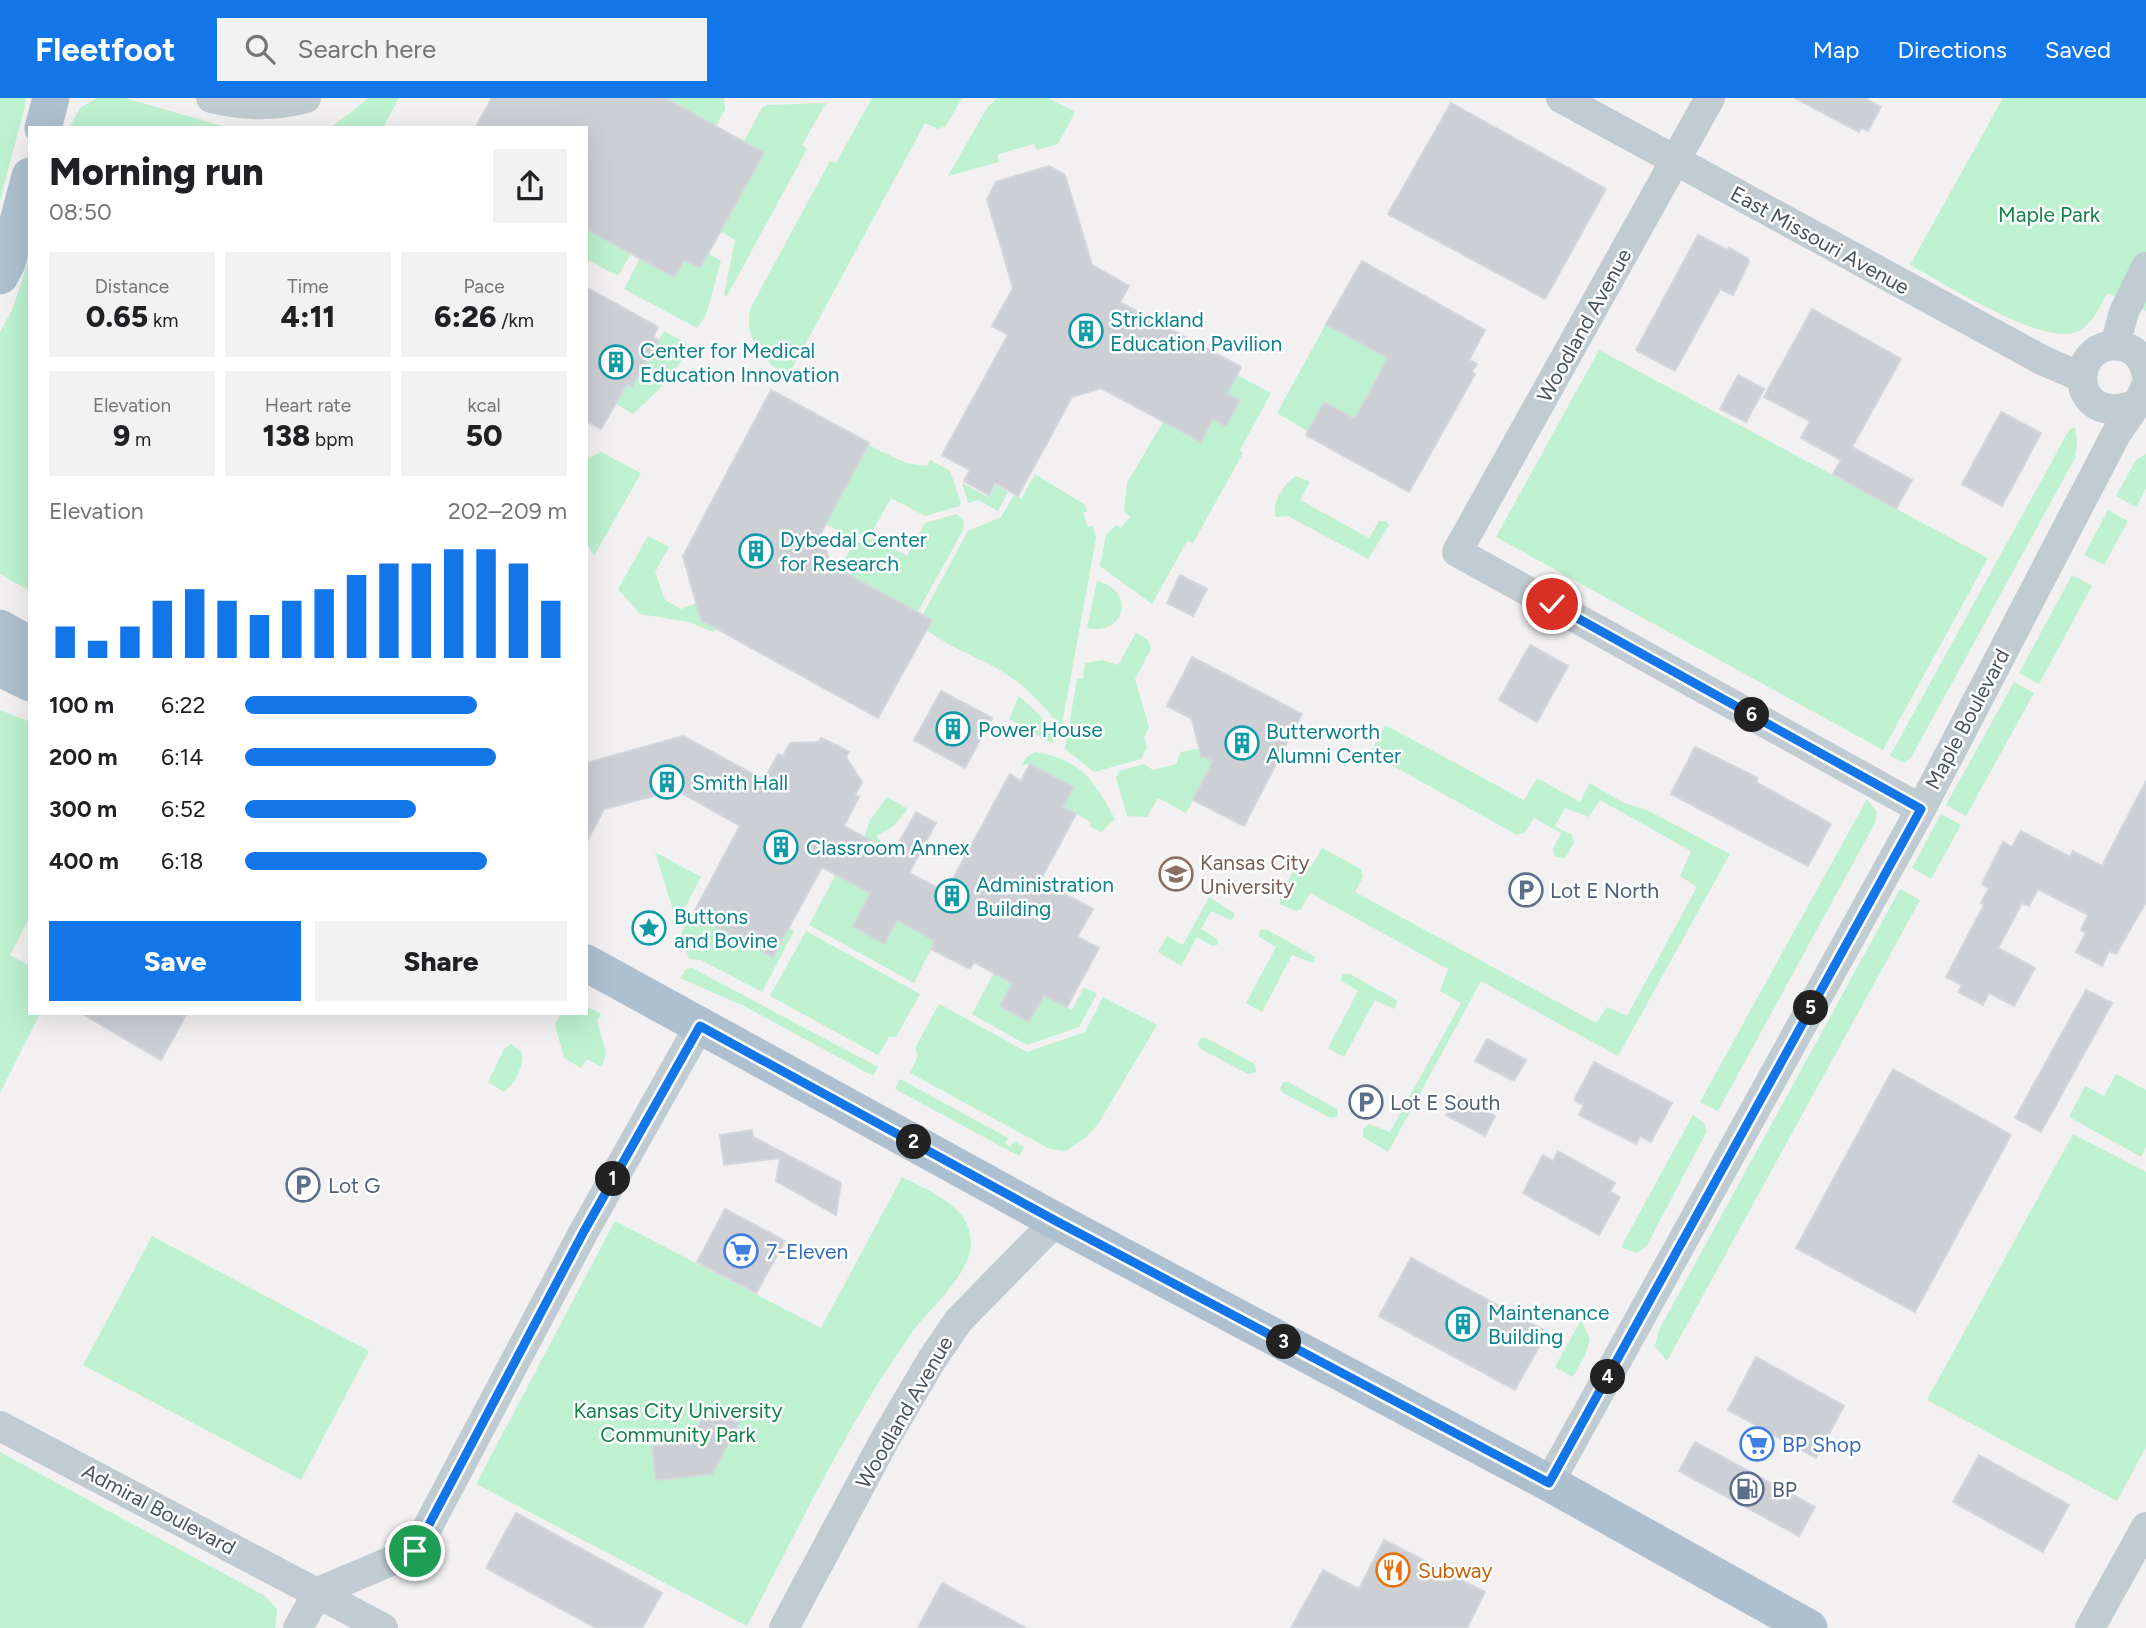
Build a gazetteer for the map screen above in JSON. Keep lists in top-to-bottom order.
{
  "streets": {
    "street": [
      "East Missouri Avenue",
      "Woodland Avenue",
      "Maple Boulevard",
      "Admiral Boulevard"
    ]
  },
  "crossings": [
    ["East Missouri Avenue", "Woodland Avenue"],
    ["East Missouri Avenue", "Maple Boulevard"],
    ["Woodland Avenue", "Maple Boulevard"]
  ],
  "parks": ["Maple Park", "Kansas City University Community Park"],
  "places": {
    "building": [
      "Strickland Education Pavilion",
      "Center for Medical Education Innovation",
      "Dybedal Center for Research",
      "Power House",
      "Butterworth Alumni Center",
      "Smith Hall",
      "Classroom Annex",
      "Administration Building",
      "Maintenance Building"
    ],
    "school or university": ["Kansas City University"],
    "parking": ["Lot E North", "Lot E South", "Lot G"],
    "place": ["Buttons and Bovine"],
    "supermarket": ["7-Eleven", "BP Shop"],
    "fuel station": ["BP"],
    "restaurant": ["Subway"]
  },
  "page": {
    "header": "Fleetfoot",
    "search": "Search here",
    "nav": ["Map", "Directions", "Saved"],
    "heading": ["Morning run", "08:50"],
    "stats": [
      ["Distance", "0.65 km"],
      ["Time", "4:11"],
      ["Pace", "6:26 /km"],
      ["Elevation", "9 m"],
      ["Heart rate", "138 bpm"],
      ["kcal", "50"]
    ],
    "chart": ["Elevation", "202–209 m"],
    "list": [
      {
        "name": "100 m",
        "note": "6:22"
      },
      {
        "name": "200 m",
        "note": "6:14"
      },
      {
        "name": "300 m",
        "note": "6:52"
      },
      {
        "name": "400 m",
        "note": "6:18"
      }
    ],
    "pins": [
      "6",
      "5",
      "2",
      "1",
      "3",
      "4"
    ],
    "buttons": ["Save", "Share"]
  }
}
